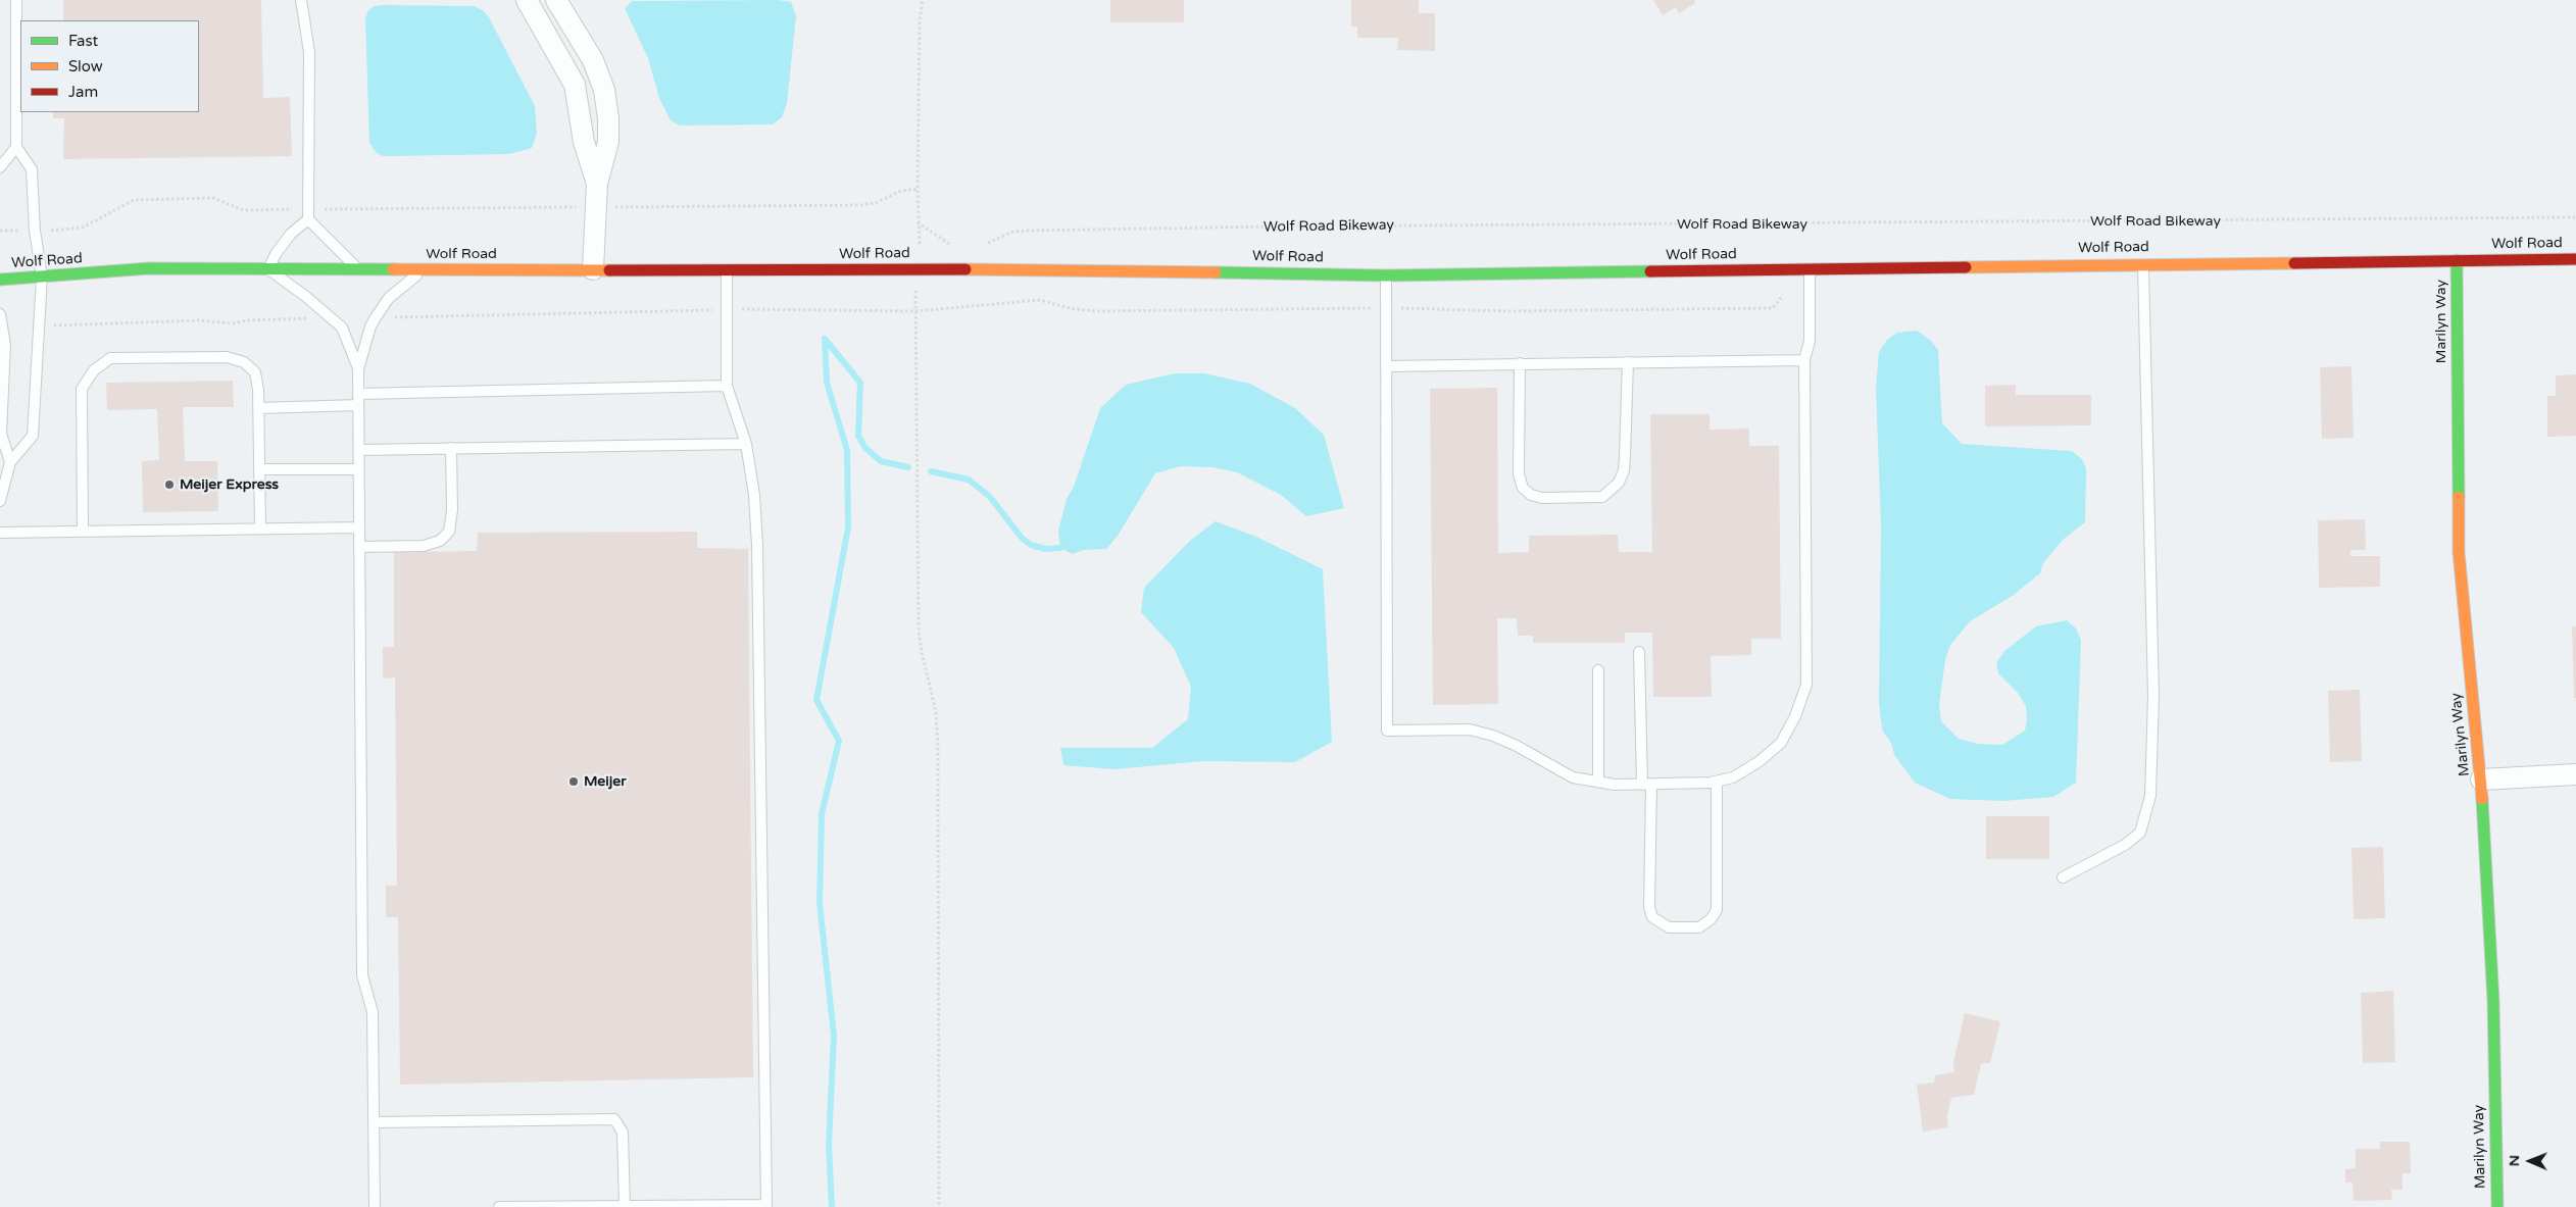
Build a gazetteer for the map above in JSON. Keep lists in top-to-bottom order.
{
  "streets": {
    "main road": ["Wolf Road", "Marilyn Way"],
    "path": ["Wolf Road Bikeway"]
  },
  "crossings": [
    ["Wolf Road", "Marilyn Way"]
  ],
  "places": ["Meijer Express", "Meijer"],
  "legend": ["Fast", "Slow", "Jam"],
  "north": "left"
}
